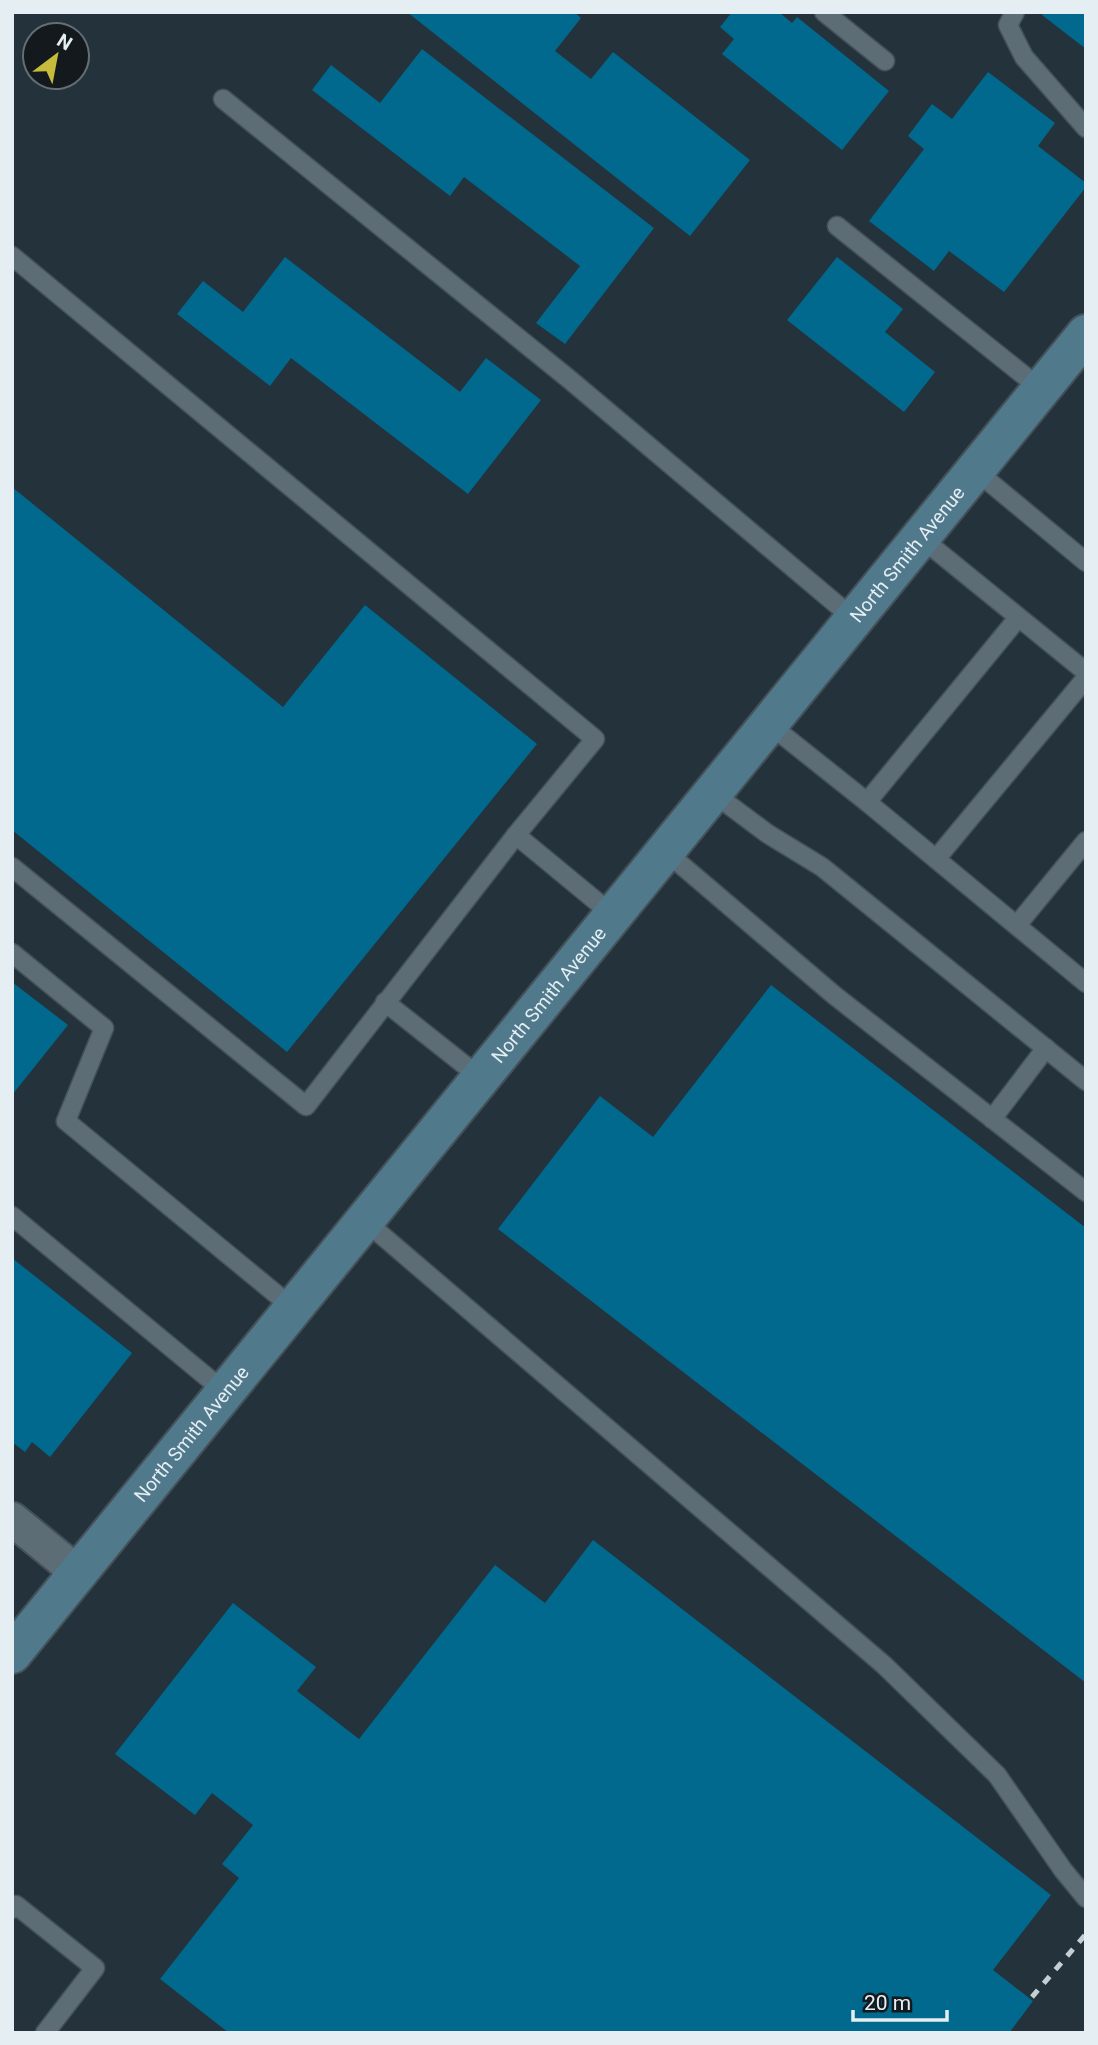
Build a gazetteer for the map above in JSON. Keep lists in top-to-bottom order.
{
  "streets": {
    "main road": ["North Smith Avenue"]
  },
  "scale_bar": "20 m",
  "north": "top right"
}
